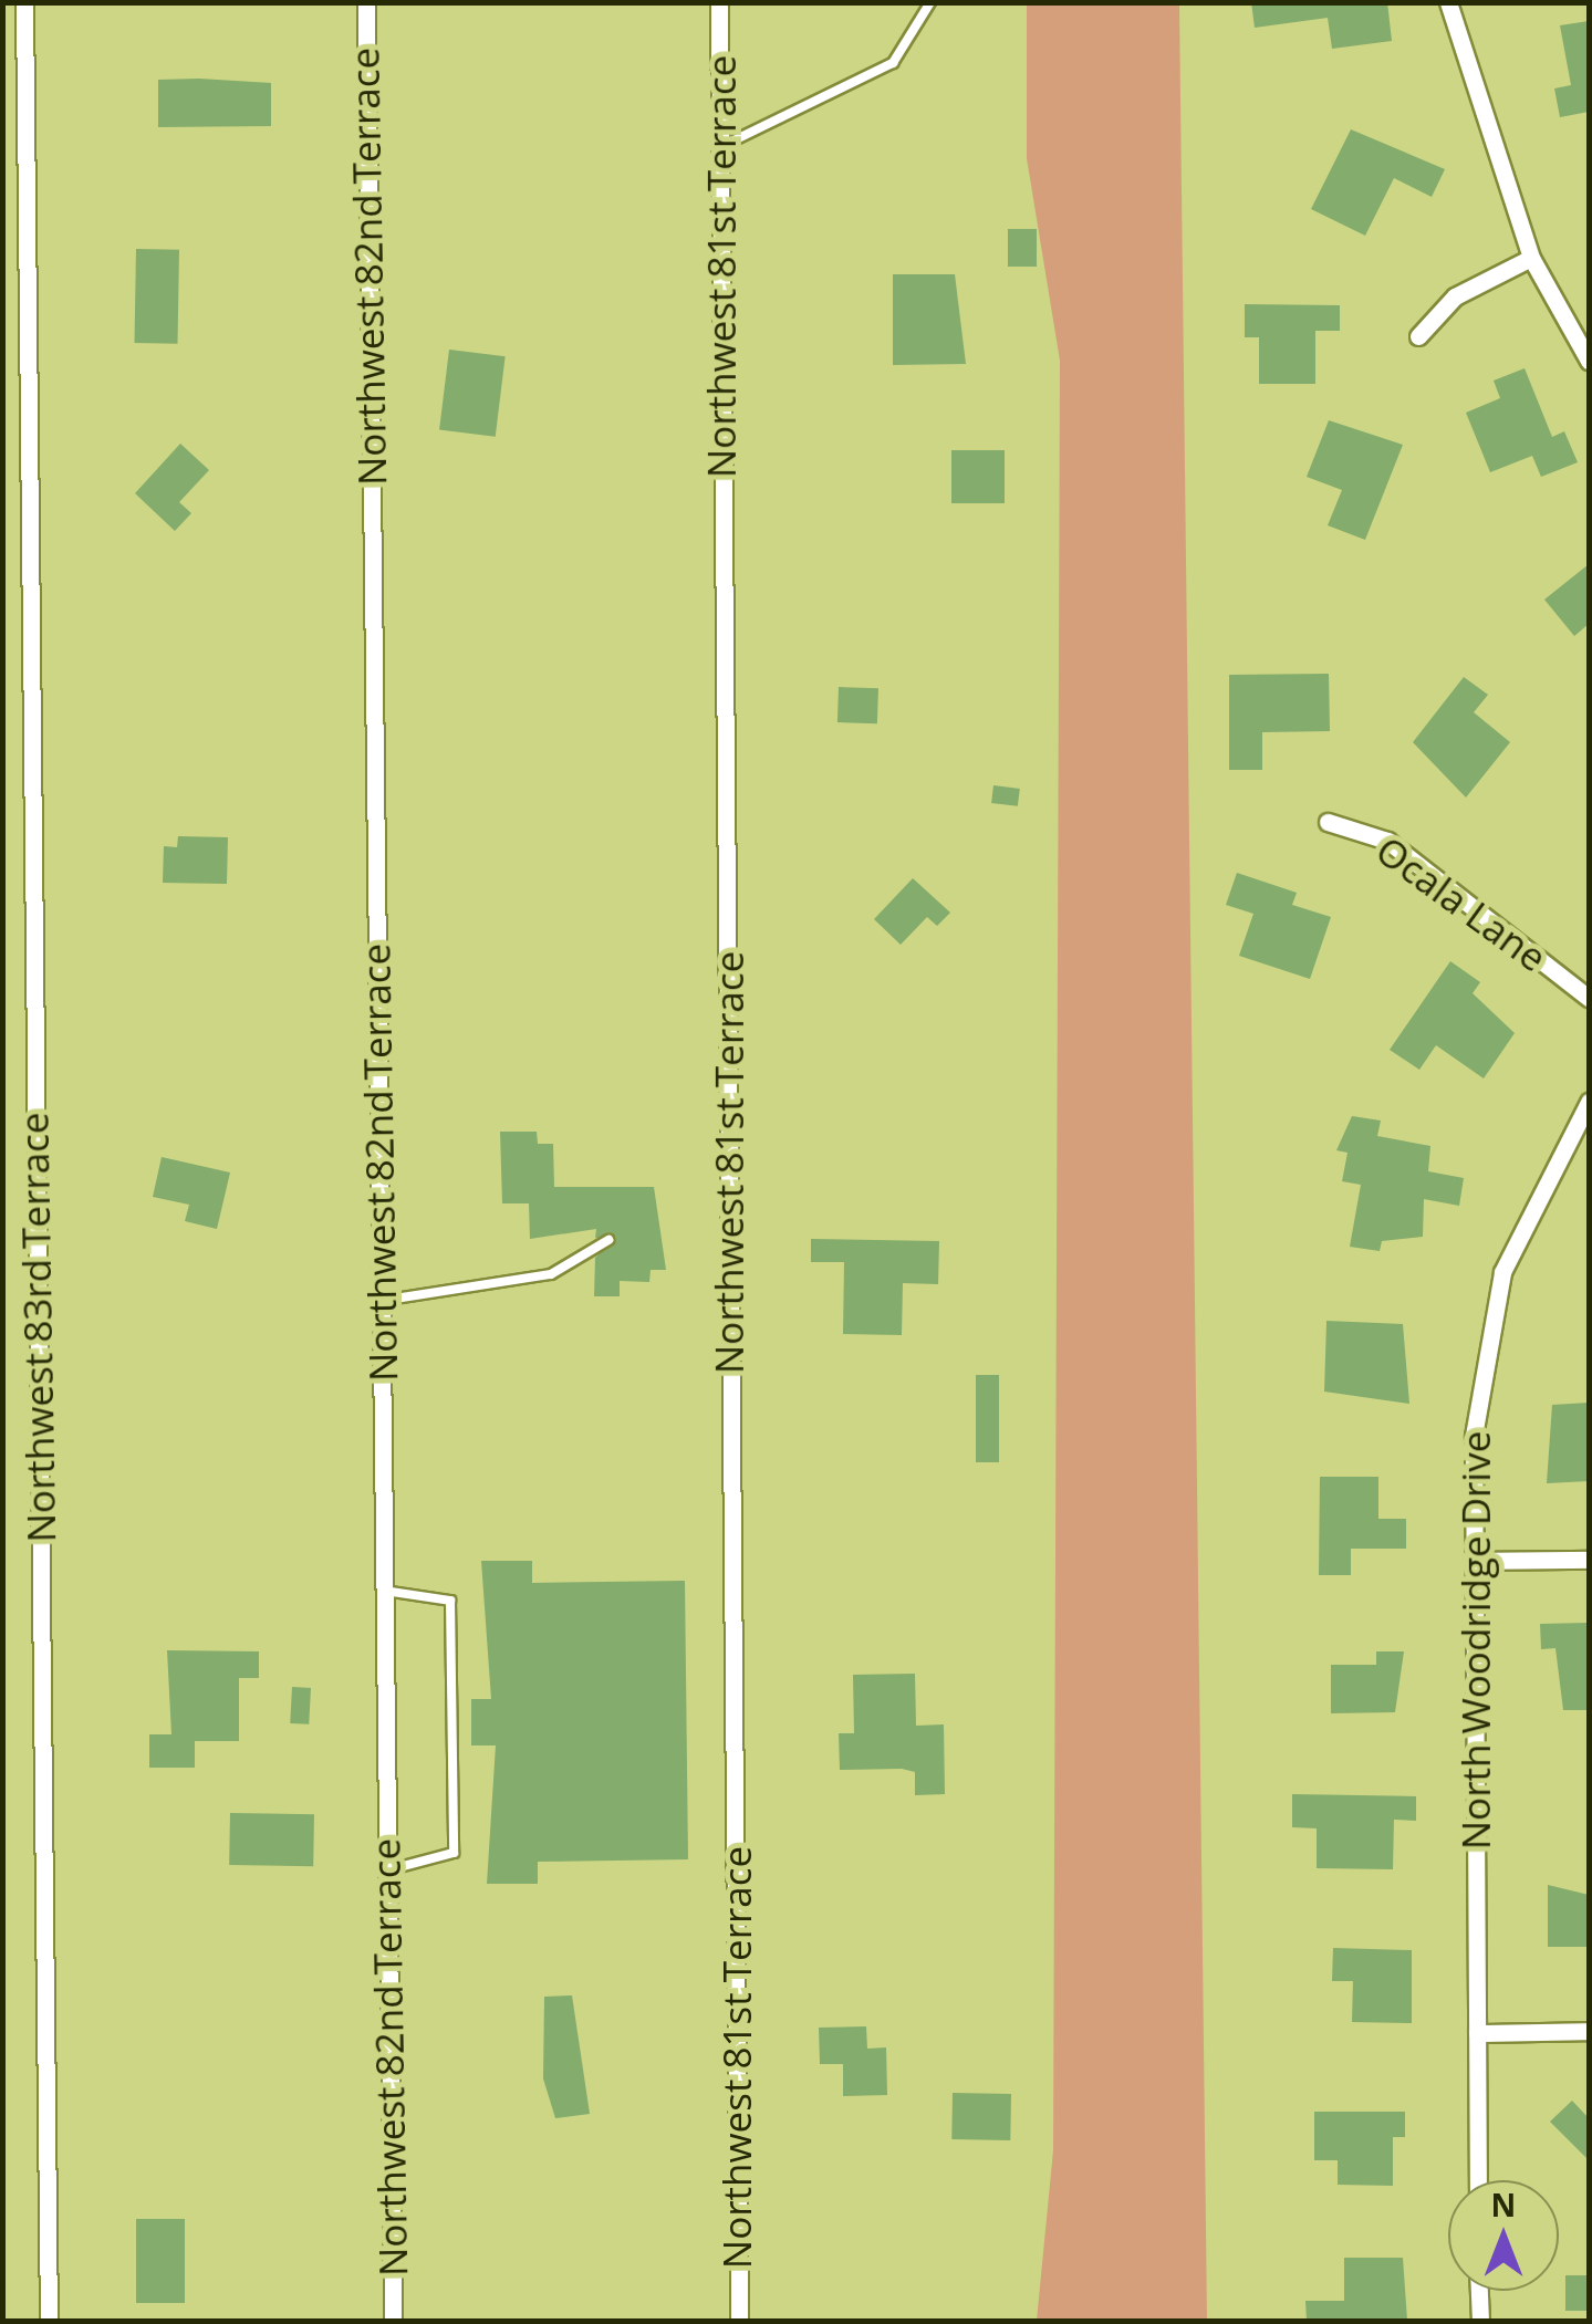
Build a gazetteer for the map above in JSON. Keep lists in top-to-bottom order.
{
  "streets": {
    "street": [
      "Northwest 82nd Terrace",
      "Northwest 81st Terrace",
      "Ocala Lane",
      "Northwest 83rd Terrace",
      "North Woodridge Drive"
    ]
  },
  "north": "top"
}
